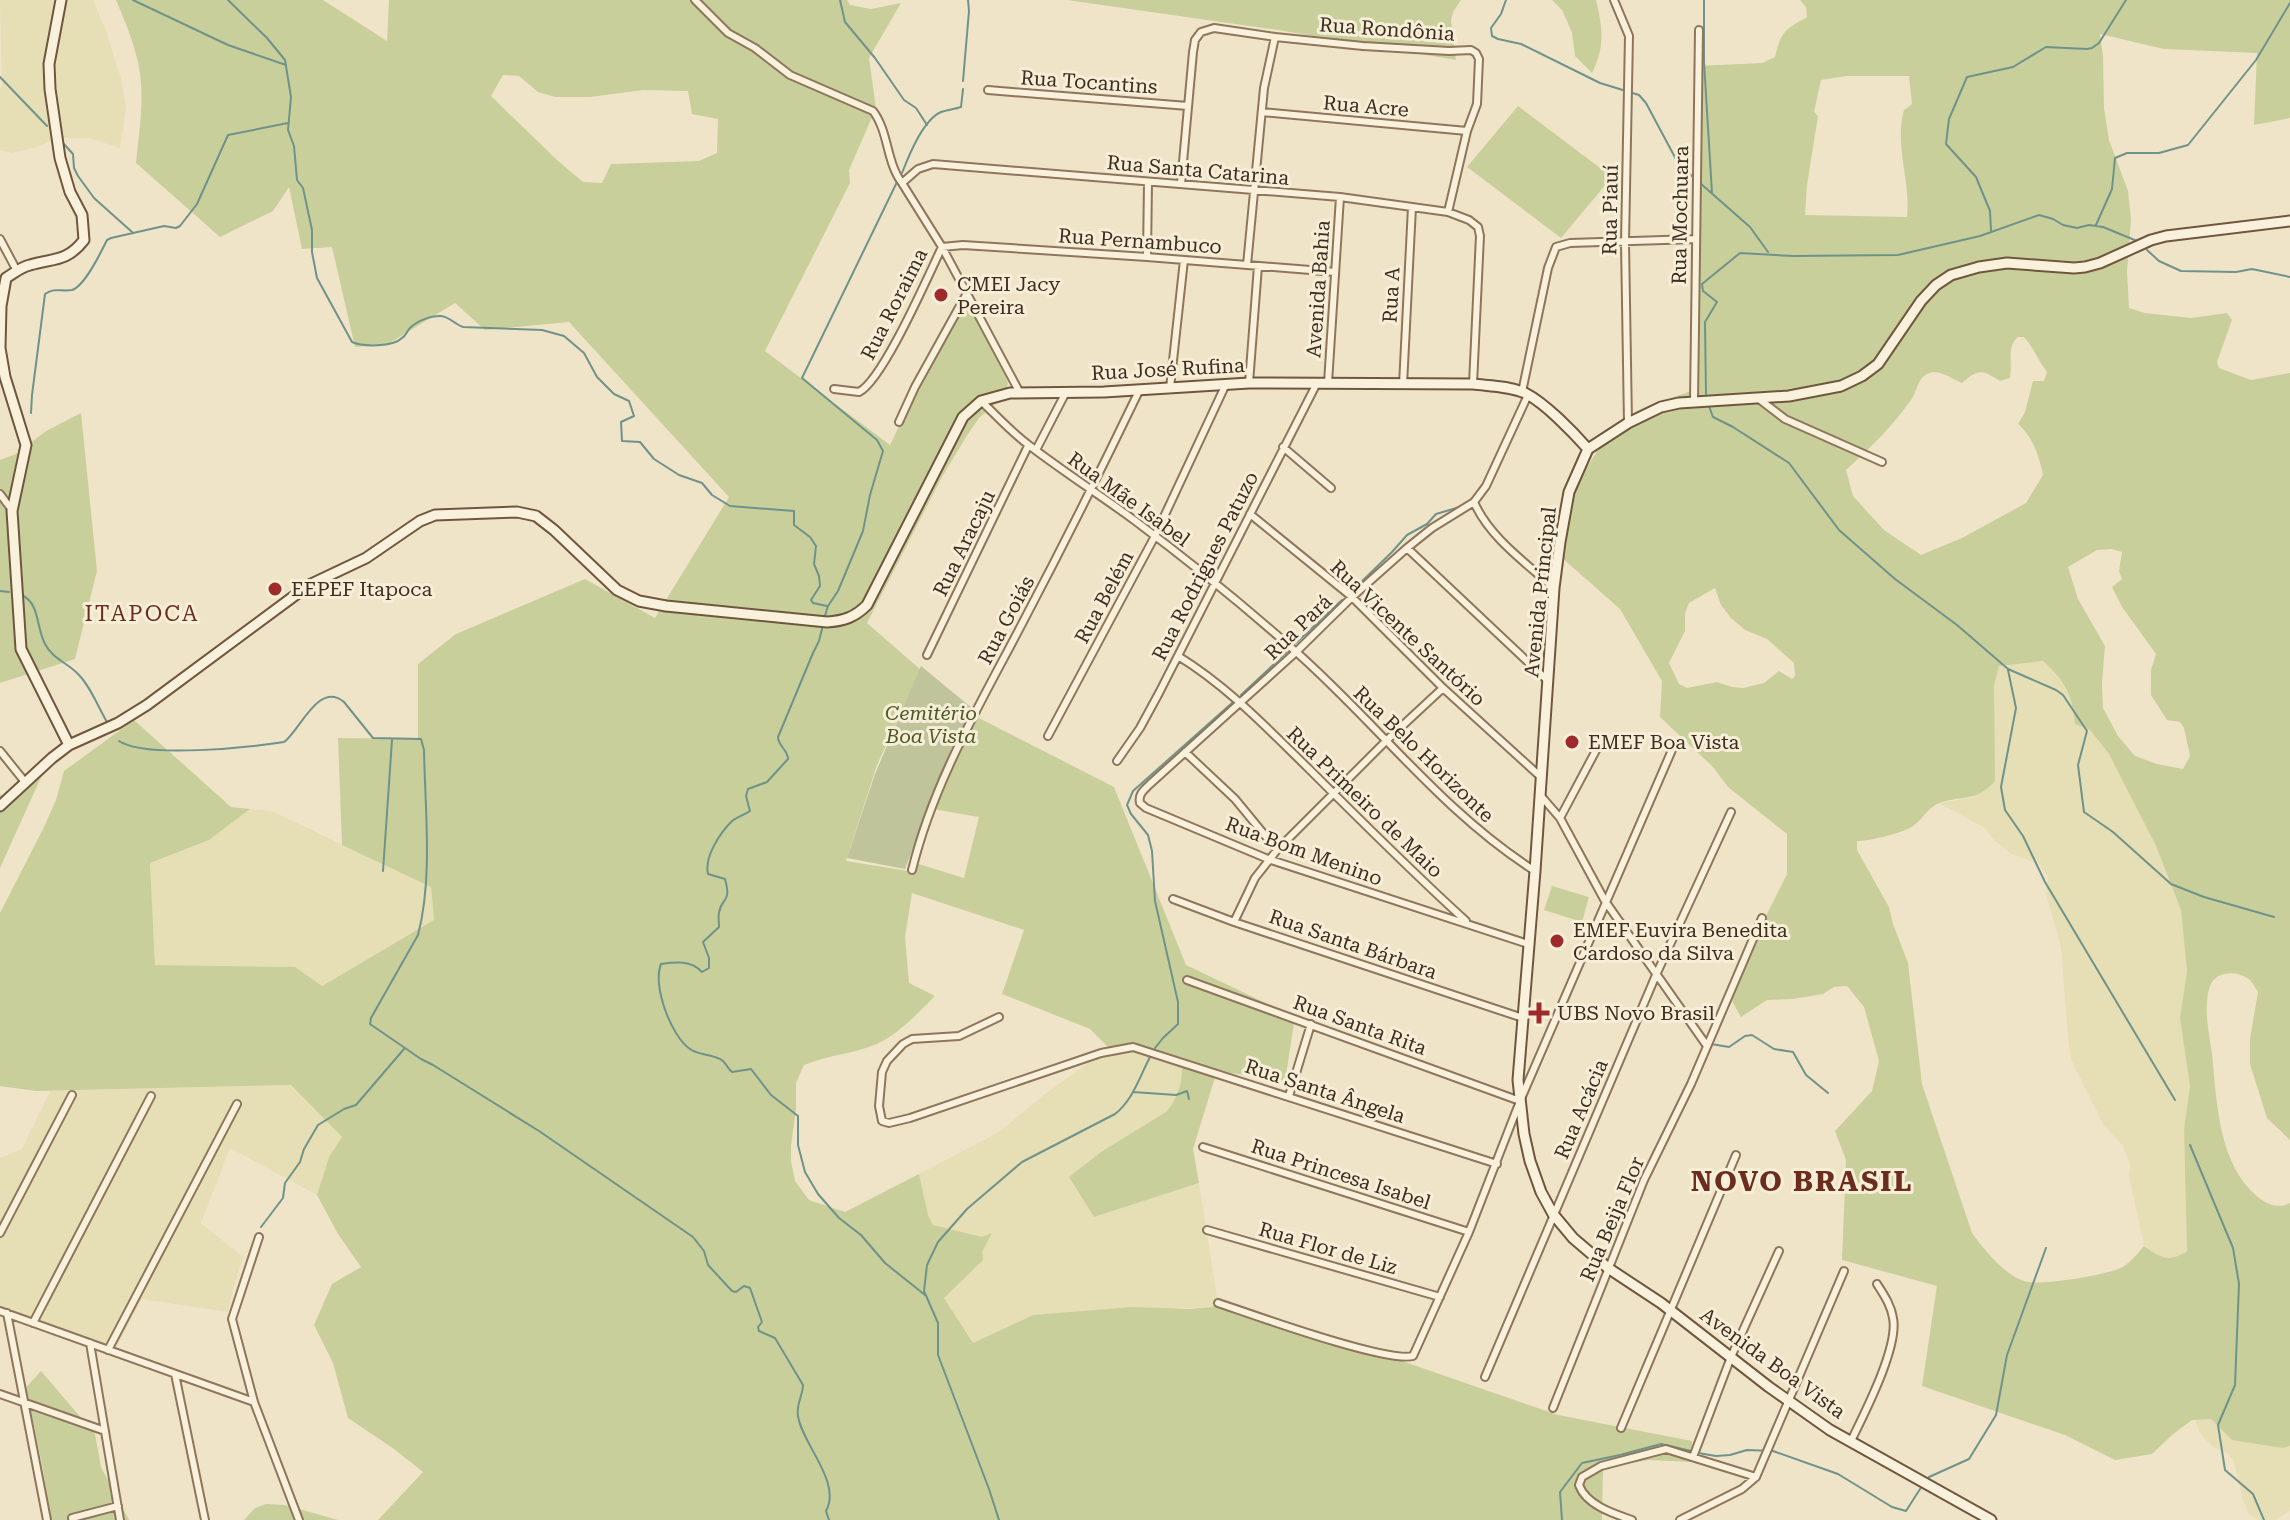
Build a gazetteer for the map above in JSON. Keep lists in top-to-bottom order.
{
  "streets": {
    "street": [
      "Rua Rondônia",
      "Rua Tocantins",
      "Rua Acre",
      "Rua Santa Catarina",
      "Rua Piauí",
      "Rua Mochuara",
      "Rua Pernambuco",
      "Avenida Bahia",
      "Rua A",
      "Rua Roraima",
      "Rua José Rufina",
      "Rua Mãe Isabel",
      "Rua Aracaju",
      "Rua Rodrigues Patuzo",
      "Avenida Principal",
      "Rua Belém",
      "Rua Goiás",
      "Rua Pará",
      "Rua Vicente Santório",
      "Rua Belo Horizonte",
      "Rua Primeiro de Maio",
      "Rua Bom Menino",
      "Rua Santa Bárbara",
      "Rua Santa Rita",
      "Rua Santa Ângela",
      "Rua Acácia",
      "Rua Princesa Isabel",
      "Rua Beija Flor",
      "Rua Flor de Liz",
      "Avenida Boa Vista"
    ]
  },
  "crossings": [
    ["Rua Rondônia", "Rua Tocantins"],
    ["Rua Rondônia", "Rua Acre"],
    ["Rua Rondônia", "Rua Santa Catarina"],
    ["Rua Santa Catarina", "Avenida Bahia"],
    ["Rua Santa Catarina", "Rua A"],
    ["Rua Santa Catarina", "Rua José Rufina"],
    ["Rua Pernambuco", "Avenida Bahia"],
    ["Rua Pernambuco", "Rua Roraima"],
    ["Avenida Bahia", "Rua José Rufina"],
    ["Avenida Bahia", "Rua Rodrigues Patuzo"],
    ["Rua A", "Rua José Rufina"],
    ["Rua José Rufina", "Rua Mãe Isabel"],
    ["Rua José Rufina", "Rua Rodrigues Patuzo"],
    ["Rua José Rufina", "Avenida Principal"],
    ["Rua José Rufina", "Rua Belém"],
    ["Rua José Rufina", "Rua Goiás"],
    ["Rua Mãe Isabel", "Rua Aracaju"],
    ["Rua Mãe Isabel", "Rua Rodrigues Patuzo"],
    ["Rua Mãe Isabel", "Rua Belém"],
    ["Rua Mãe Isabel", "Rua Goiás"],
    ["Rua Mãe Isabel", "Rua Pará"],
    ["Rua Mãe Isabel", "Rua Belo Horizonte"],
    ["Rua Rodrigues Patuzo", "Rua Vicente Santório"],
    ["Rua Rodrigues Patuzo", "Rua Primeiro de Maio"],
    ["Avenida Principal", "Rua Vicente Santório"],
    ["Avenida Principal", "Rua Belo Horizonte"],
    ["Avenida Principal", "Rua Bom Menino"],
    ["Avenida Principal", "Rua Santa Bárbara"],
    ["Avenida Principal", "Rua Santa Rita"],
    ["Avenida Principal", "Rua Acácia"],
    ["Avenida Principal", "Avenida Boa Vista"],
    ["Rua Pará", "Rua Vicente Santório"],
    ["Rua Pará", "Rua Belo Horizonte"],
    ["Rua Pará", "Rua Primeiro de Maio"],
    ["Rua Pará", "Rua Bom Menino"],
    ["Rua Primeiro de Maio", "Rua Bom Menino"],
    ["Rua Beija Flor", "Avenida Boa Vista"]
  ],
  "districts": ["ITAPOCA", "NOVO BRASIL"],
  "parks": ["Cemitério Boa Vista"],
  "places": {
    "other": [
      "CMEI Jacy Pereira",
      "EEPEF Itapoca",
      "EMEF Boa Vista",
      "EMEF Euvira Benedita Cardoso da Silva"
    ],
    "health": ["UBS Novo Brasil"]
  }
}
